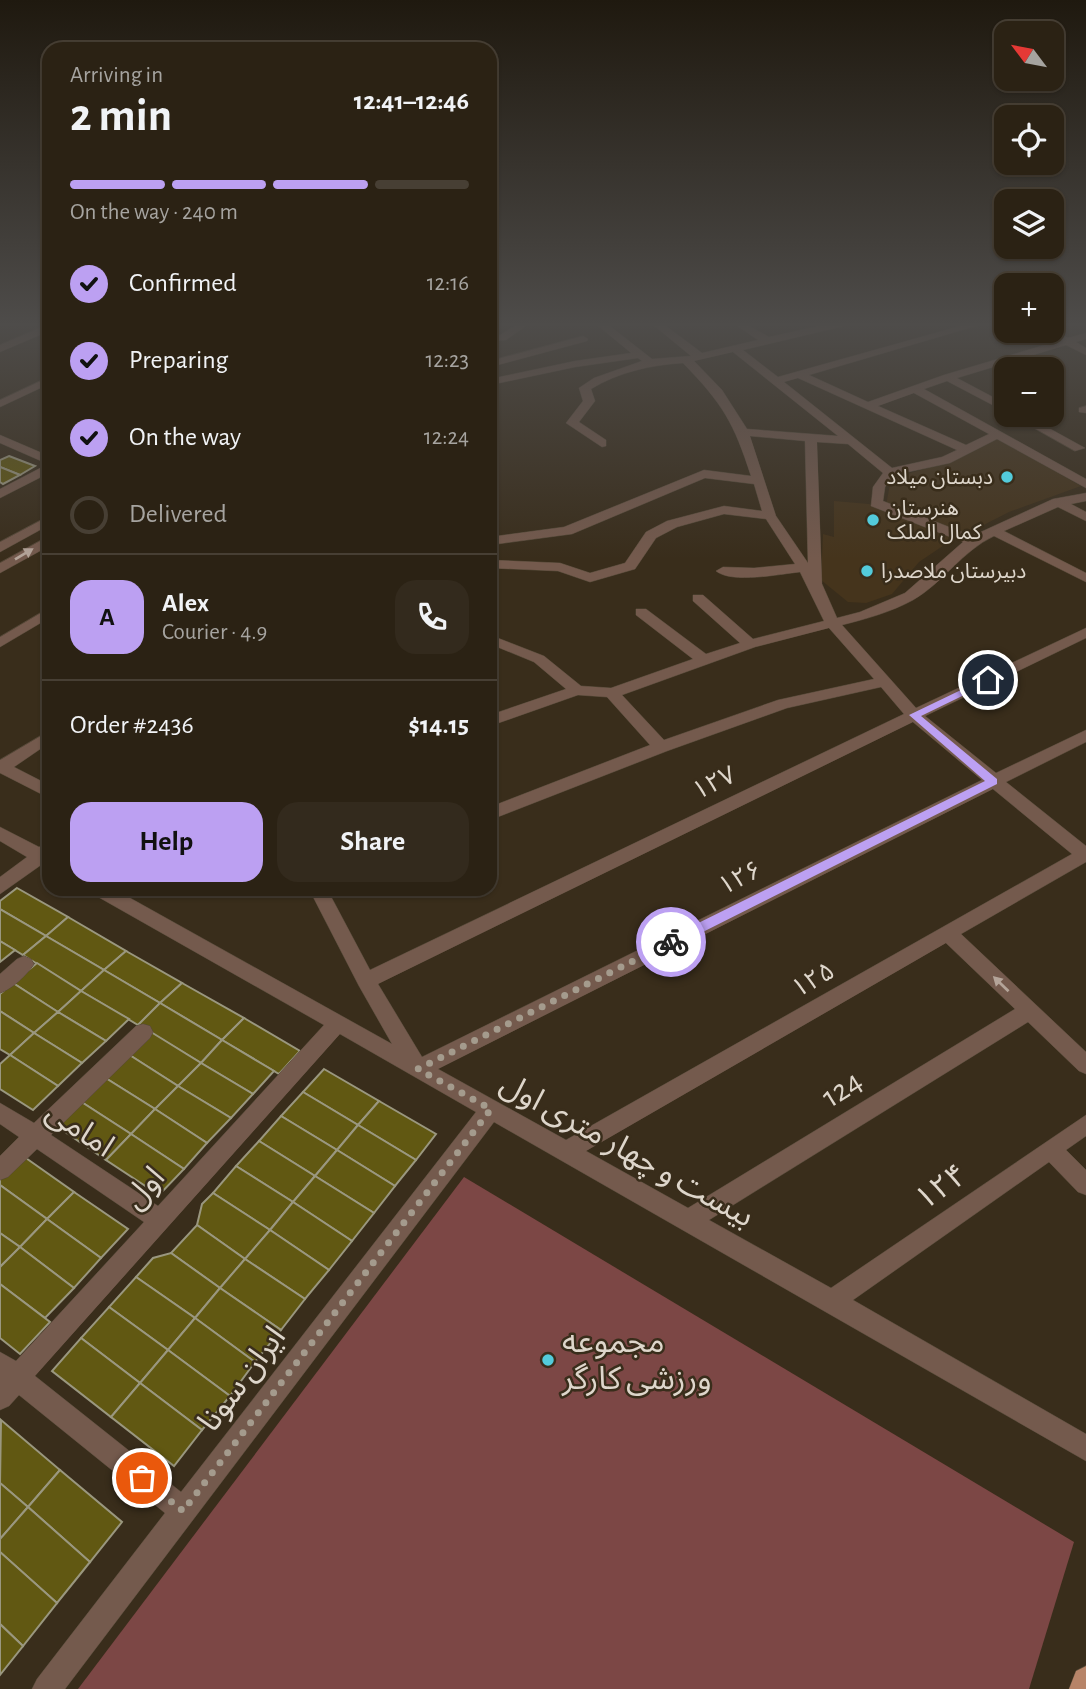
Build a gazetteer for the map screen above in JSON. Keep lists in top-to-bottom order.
{
  "streets": {
    "street": [
      "۱۲۷",
      "۱۲۶",
      "۱۲۵",
      "124",
      "امامی",
      "بیست و چهار متری اول",
      "۱۲۴",
      "اول",
      "ایران سونا"
    ]
  },
  "crossings": [
    ["۱۲۶", "بیست و چهار متری اول"],
    ["۱۲۵", "بیست و چهار متری اول"],
    ["124", "بیست و چهار متری اول"],
    ["امامی", "اول"],
    ["بیست و چهار متری اول", "۱۲۴"],
    ["بیست و چهار متری اول", "اول"],
    ["بیست و چهار متری اول", "ایران سونا"]
  ],
  "places": [
    "دبستان میلاد",
    "هنرستان کمال الملک",
    "دبیرستان ملاصدرا",
    "مجموعه ورزشی کارگر"
  ],
  "north": "top left",
  "page": {
    "map_buttons": ["+", "−"],
    "heading": ["2 min", "Arriving in", "12:41–12:46"],
    "panel": [
      "Alex",
      "Courier · 4.9",
      "Order #2436",
      "$14.15"
    ],
    "bar": "On the way · 240 m",
    "list": [
      ["Confirmed", "12:16"],
      ["Preparing", "12:23"],
      ["On the way", "12:24"],
      "Delivered"
    ],
    "round": "A",
    "buttons": ["Help", "Share"]
  }
}
